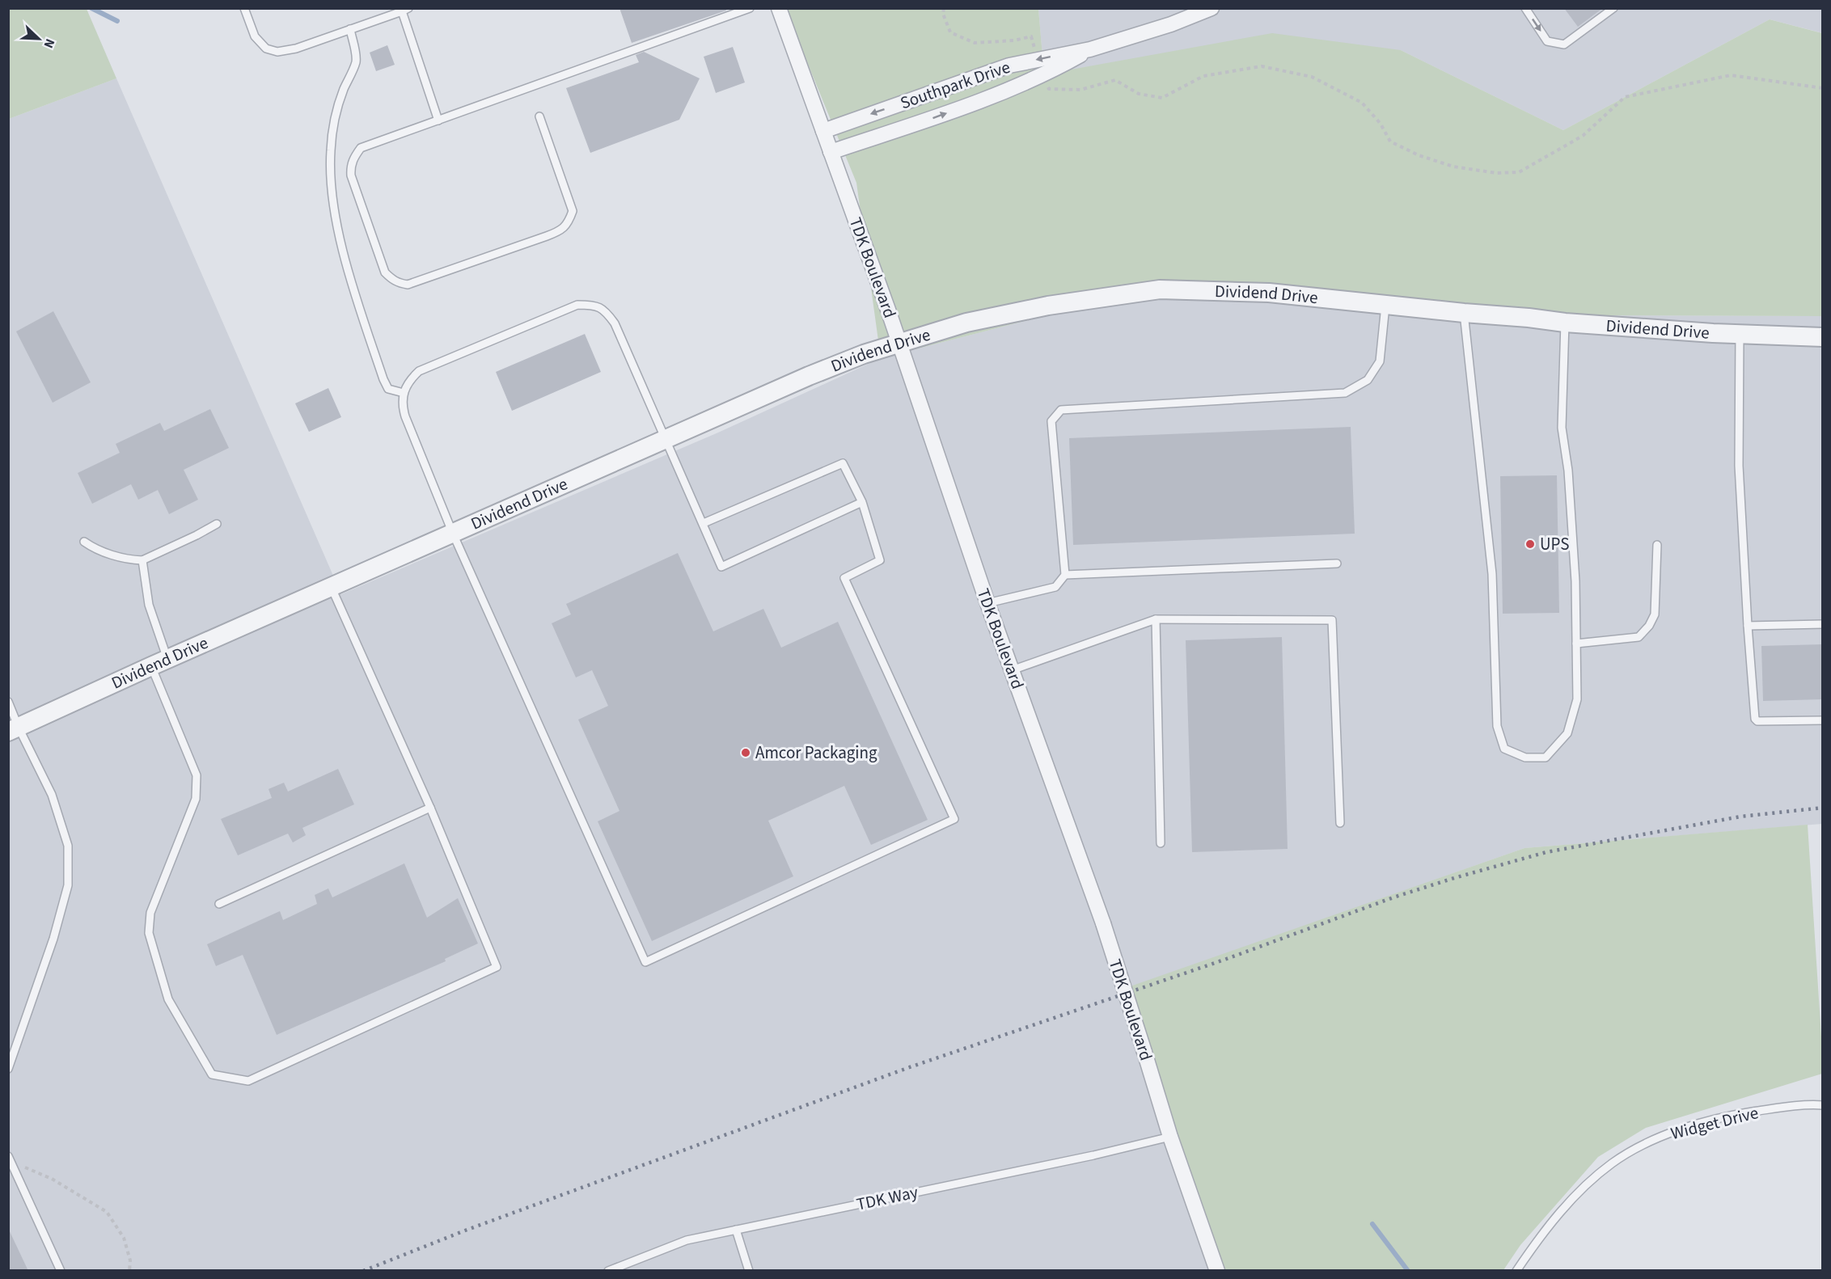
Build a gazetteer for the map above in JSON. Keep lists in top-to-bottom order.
{
  "streets": {
    "street": ["Southpark Drive", "TDK Boulevard", "Dividend Drive"],
    "lane": ["Widget Drive", "TDK Way"]
  },
  "crossings": [
    ["Southpark Drive", "TDK Boulevard"],
    ["TDK Boulevard", "Dividend Drive"],
    ["TDK Boulevard", "TDK Way"]
  ],
  "places": ["UPS", "Amcor Packaging"],
  "north": "bottom right"
}
